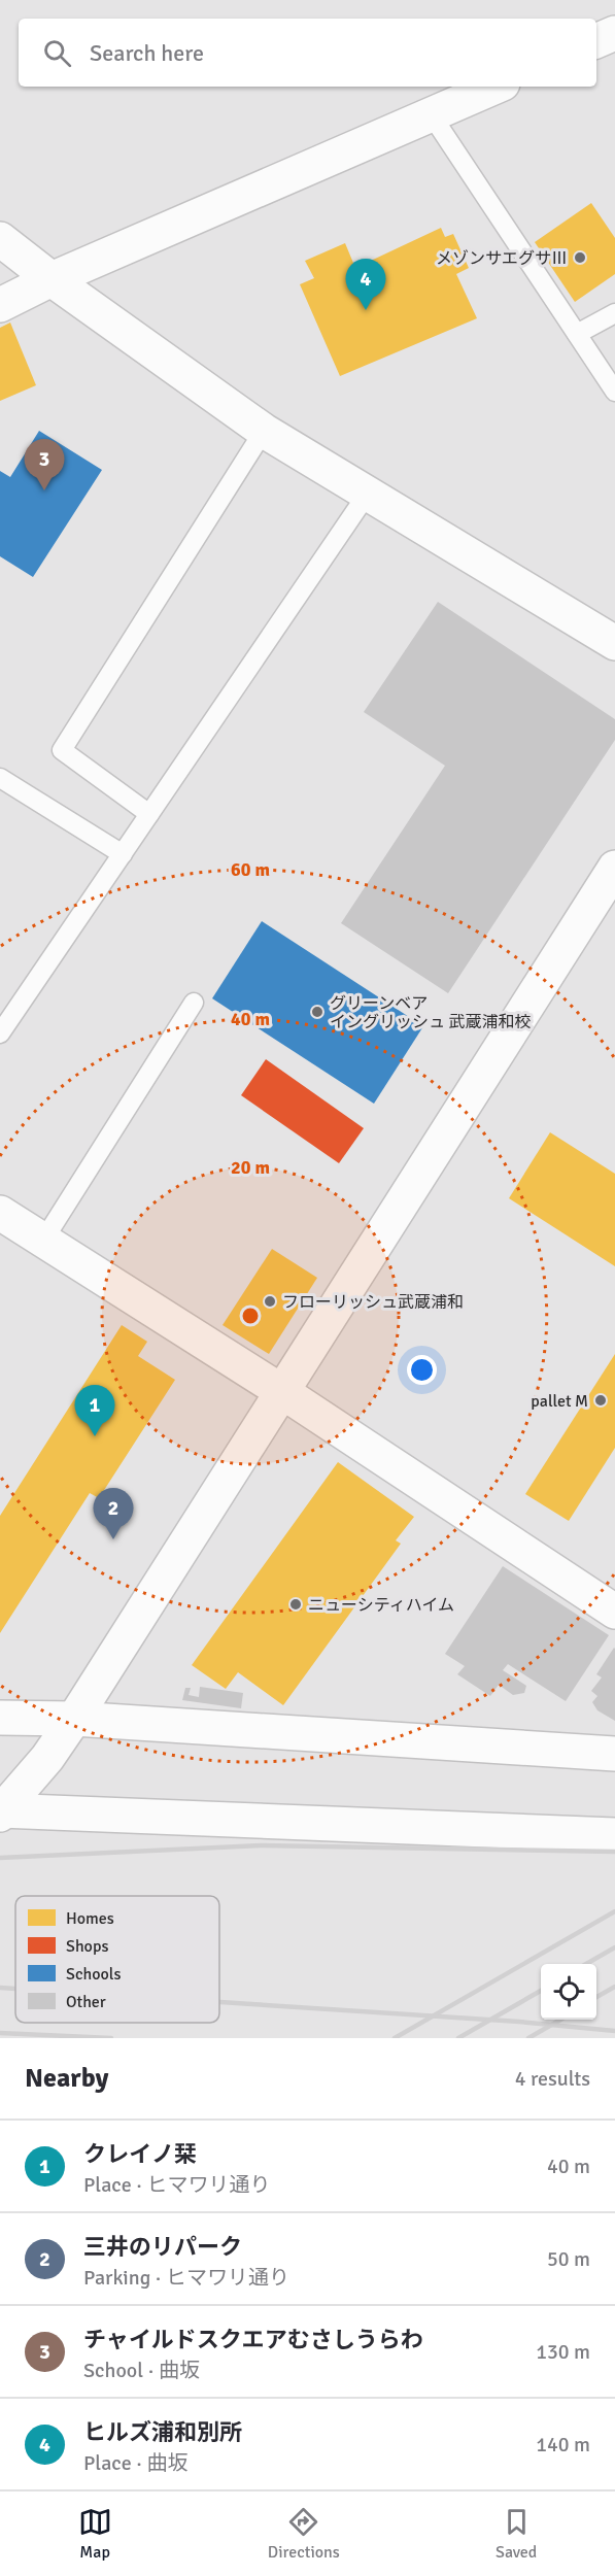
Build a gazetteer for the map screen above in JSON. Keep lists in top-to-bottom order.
{
  "places": [
    "メゾンサエグサⅢ",
    "グリーンベア イングリッシュ 武蔵浦和校",
    "フローリッシュ武蔵浦和",
    "pallet M",
    "ニューシティハイム"
  ],
  "legend": [
    "Homes",
    "Shops",
    "Schools",
    "Other"
  ],
  "page": {
    "search": "Search here",
    "pins": [
      "4",
      "3",
      "1",
      "2"
    ],
    "heading": ["Nearby", "4 results"],
    "list": [
      {
        "mark": "1",
        "name": "クレイノ栞",
        "note": "Place · ヒマワリ通り",
        "value": "40 m"
      },
      {
        "mark": "2",
        "name": "三井のリパーク",
        "note": "Parking · ヒマワリ通り",
        "value": "50 m"
      },
      {
        "mark": "3",
        "name": "チャイルドスクエアむさしうらわ",
        "note": "School · 曲坂",
        "value": "130 m"
      },
      {
        "mark": "4",
        "name": "ヒルズ浦和別所",
        "note": "Place · 曲坂",
        "value": "140 m"
      }
    ],
    "nav": ["Map", "Directions", "Saved"]
  },
  "rings": ["60 m", "40 m", "20 m"]
}
